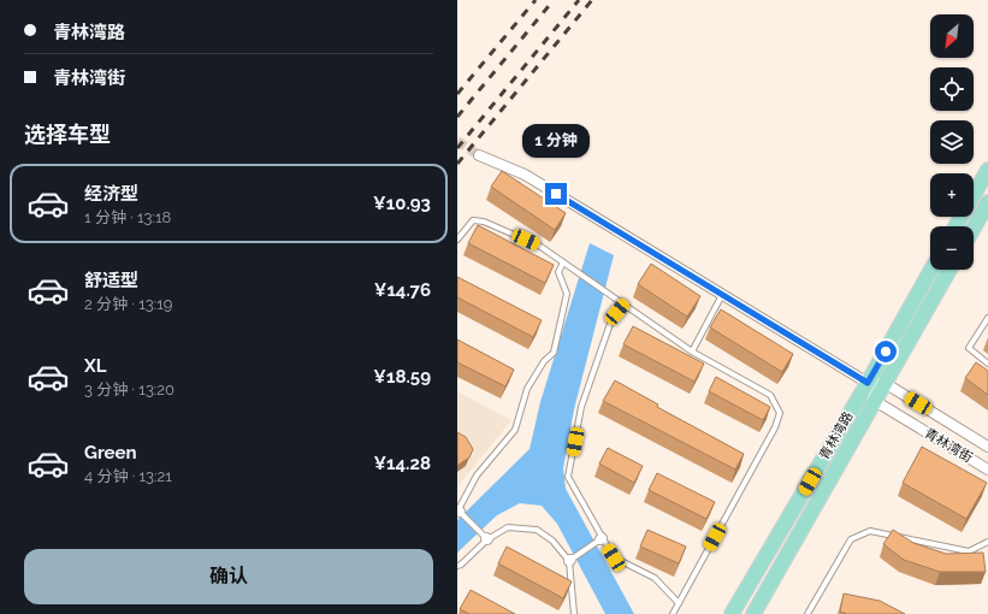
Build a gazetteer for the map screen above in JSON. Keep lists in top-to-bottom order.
{
  "streets": {
    "main road": ["青林湾路"],
    "street": ["青林湾街"]
  },
  "crossings": [
    ["青林湾路", "青林湾街"]
  ],
  "north": "bottom left",
  "page": {
    "banner": ["青林湾路", "青林湾街"],
    "map_buttons": ["+", "−"],
    "heading": "选择车型",
    "bubble": "1 分钟",
    "list": [
      {
        "name": "经济型",
        "note": "1 分钟 · 13:18",
        "value": "¥10.93"
      },
      {
        "name": "舒适型",
        "note": "2 分钟 · 13:19",
        "value": "¥14.76"
      },
      {
        "name": "XL",
        "note": "3 分钟 · 13:20",
        "value": "¥18.59"
      },
      {
        "name": "Green",
        "note": "4 分钟 · 13:21",
        "value": "¥14.28"
      }
    ],
    "buttons": "确认"
  }
}
